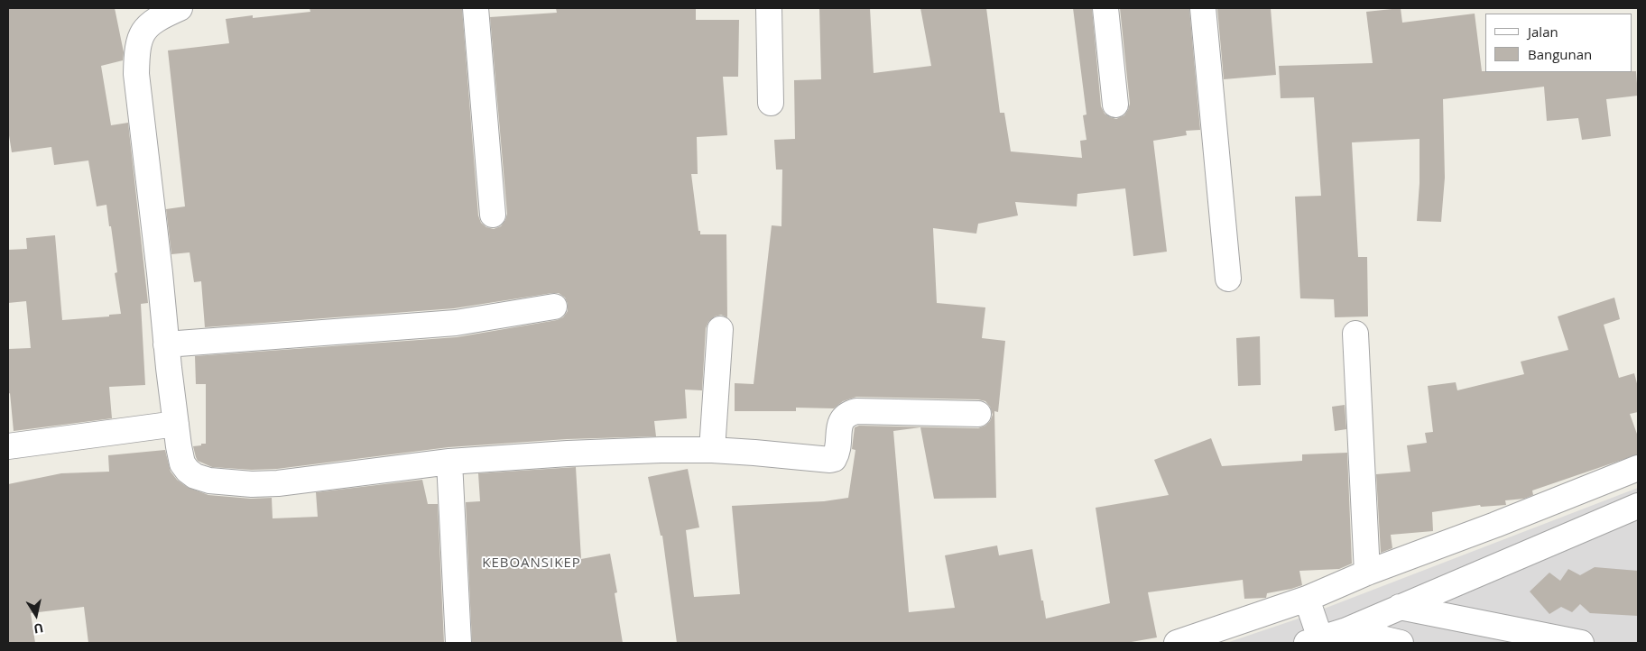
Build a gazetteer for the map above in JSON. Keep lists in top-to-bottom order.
{
  "districts": ["KEBOANSIKEP"],
  "legend": ["Jalan", "Bangunan"],
  "north": "bottom"
}
